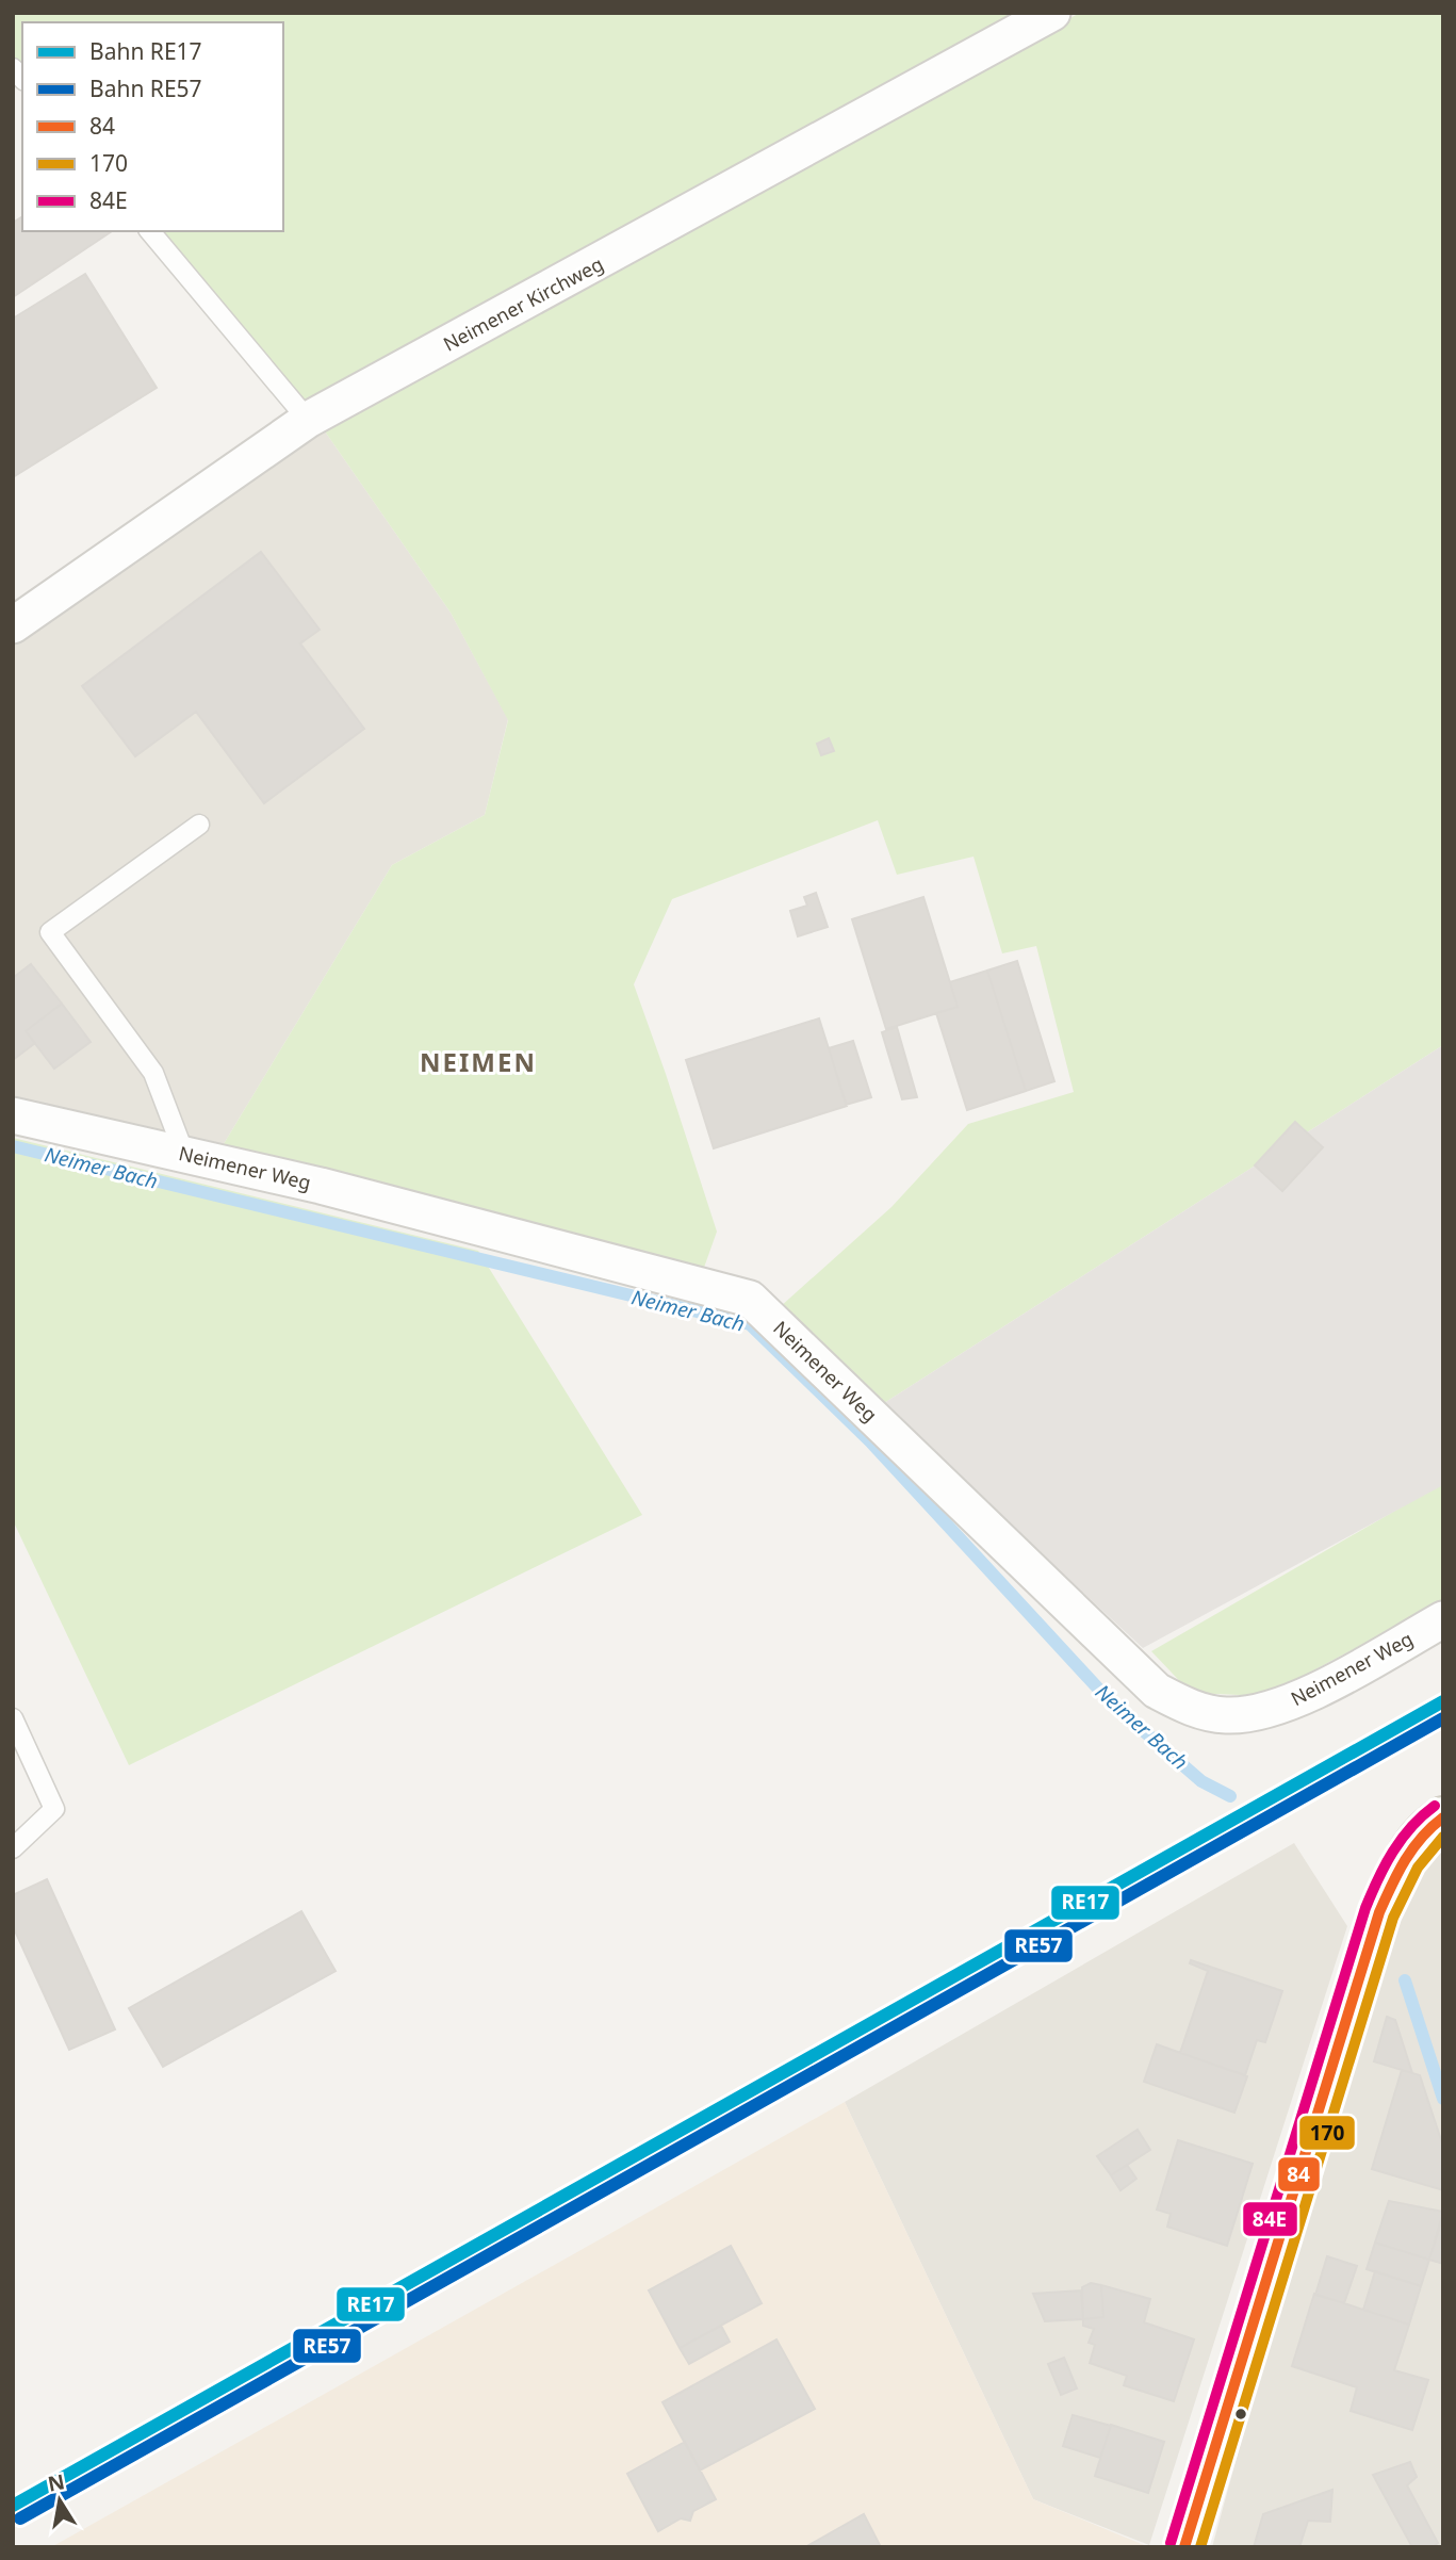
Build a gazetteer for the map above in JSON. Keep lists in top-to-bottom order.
{
  "streets": {
    "street": ["Neimener Kirchweg", "Neimener Weg"]
  },
  "districts": ["NEIMEN"],
  "water": ["Neimer Bach"],
  "lines": [
    "rail line RE17",
    "rail line RE57",
    "transit line 84E",
    "transit line 84",
    "transit line 170"
  ],
  "legend": [
    "Bahn RE17",
    "Bahn RE57",
    "84",
    "170",
    "84E"
  ],
  "north": "top"
}
